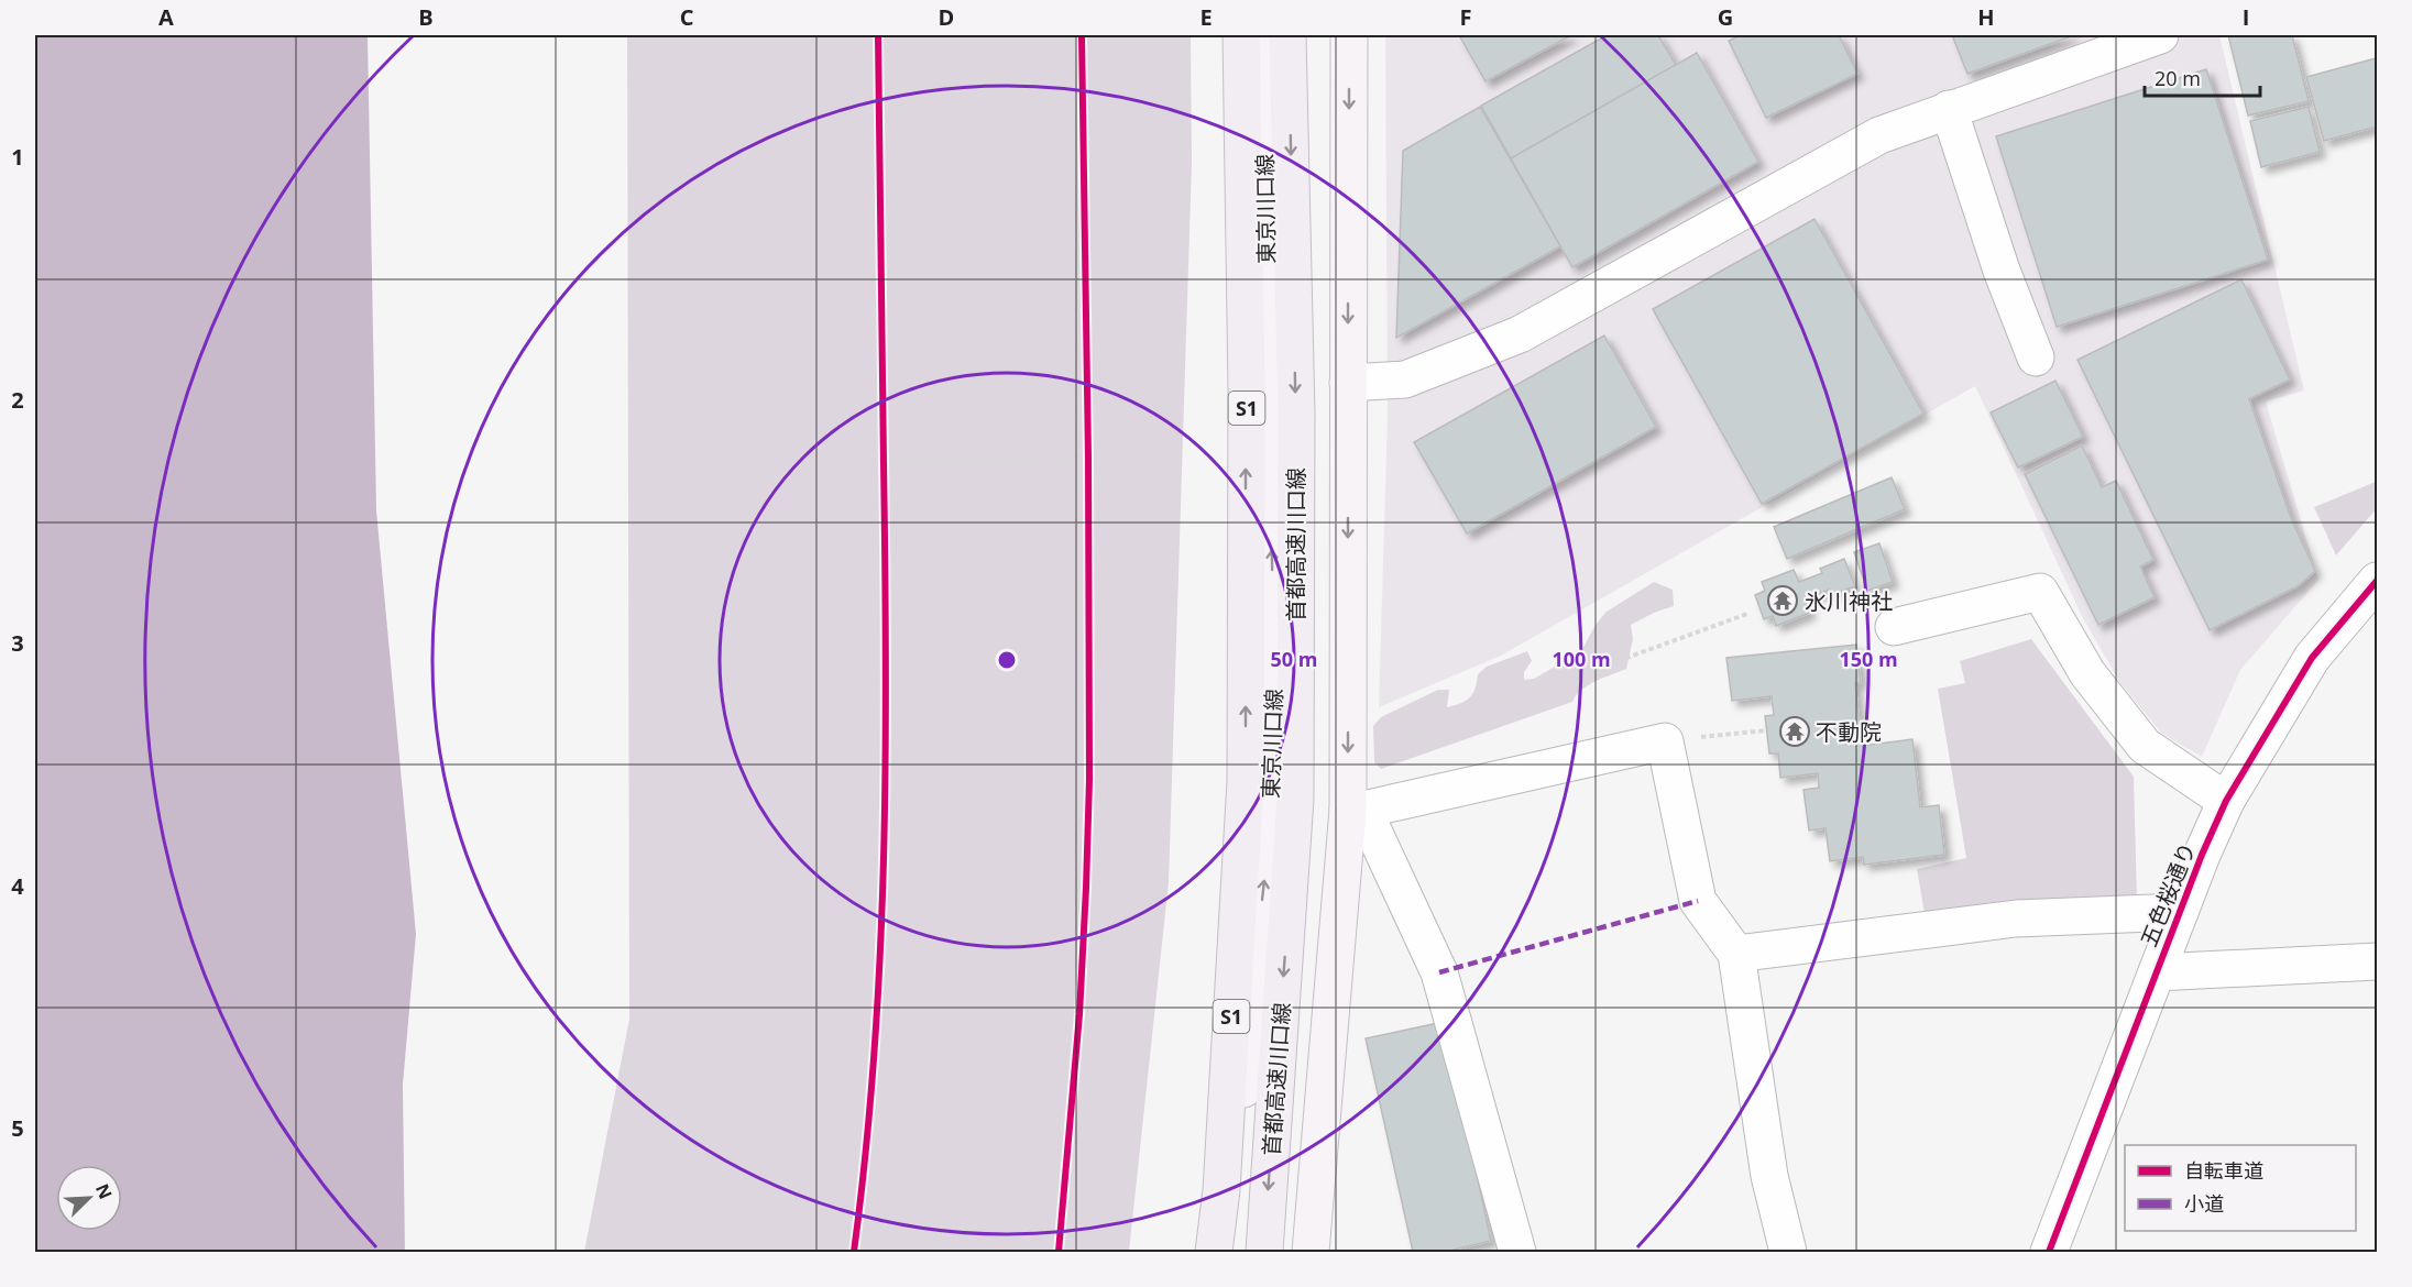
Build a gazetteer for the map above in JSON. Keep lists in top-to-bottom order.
{
  "streets": {
    "highway": ["S1", "首都高速川口線"],
    "main road": ["東京川口線"],
    "street": ["五色桜通り"]
  },
  "places": {
    "temple": ["氷川神社", "不動院"]
  },
  "legend": ["自転車道", "小道"],
  "scale_bar": "20 m",
  "north": "top right",
  "grid": {
    "columns": [
      "A",
      "B",
      "C",
      "D",
      "E",
      "F",
      "G",
      "H",
      "I"
    ],
    "rows": [
      "1",
      "2",
      "3",
      "4",
      "5"
    ]
  },
  "rings": ["50 m", "100 m", "150 m"]
}
